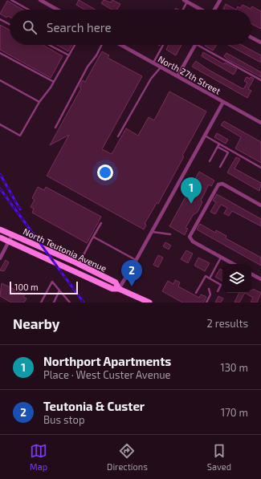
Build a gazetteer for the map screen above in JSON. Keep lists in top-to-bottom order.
{
  "streets": {
    "main road": ["North Teutonia Avenue"],
    "street": ["North 27th Street"]
  },
  "scale_bar": "100 m",
  "page": {
    "search": "Search here",
    "pins": ["1", "2"],
    "scale": "100 m",
    "heading": ["Nearby", "2 results"],
    "list": [
      {
        "mark": "1",
        "name": "Northport Apartments",
        "note": "Place · West Custer Avenue",
        "value": "130 m"
      },
      {
        "mark": "2",
        "name": "Teutonia & Custer",
        "note": "Bus stop",
        "value": "170 m"
      }
    ],
    "nav": ["Map", "Directions", "Saved"]
  }
}
